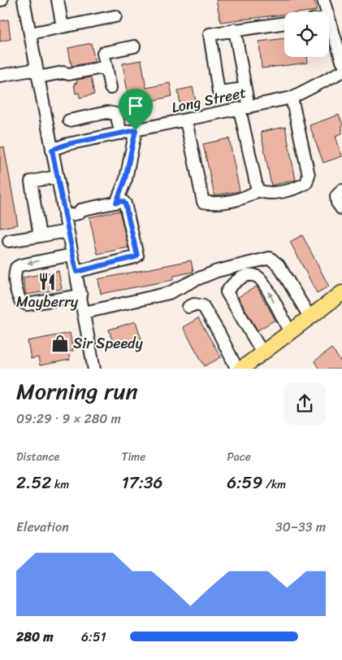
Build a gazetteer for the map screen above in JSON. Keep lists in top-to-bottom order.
{
  "streets": {
    "street": ["Long Street"]
  },
  "places": {
    "restaurant": ["Mayberry"],
    "shop": ["Sir Speedy"]
  },
  "page": {
    "heading": ["Morning run", "09:29 · 9 × 280 m"],
    "stats": [
      ["Distance", "2.52 km"],
      ["Time", "17:36"],
      ["Pace", "6:59 /km"]
    ],
    "chart": ["Elevation", "30–33 m"],
    "list": [
      {
        "name": "280 m",
        "note": "6:51"
      }
    ]
  }
}
